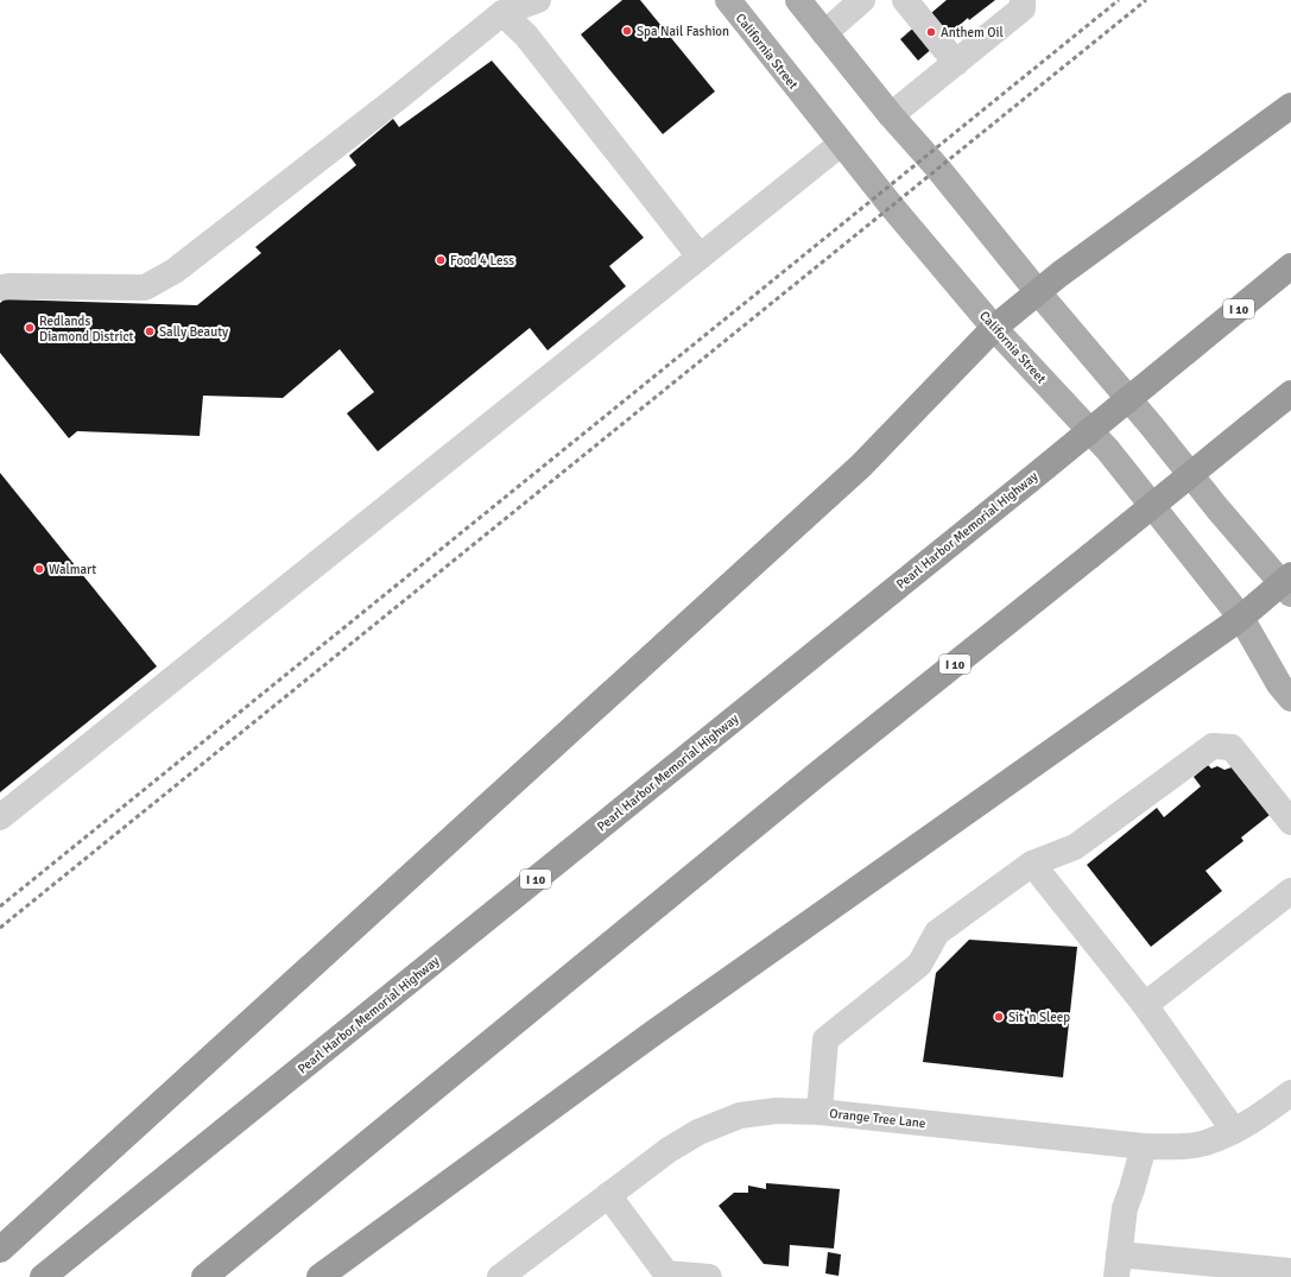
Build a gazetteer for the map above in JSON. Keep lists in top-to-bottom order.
{
  "streets": {
    "highway": ["I 10", "Pearl Harbor Memorial Highway"],
    "main road": ["California Street"],
    "street": ["Orange Tree Lane"]
  },
  "places": [
    "Spa Nail Fashion",
    "Anthem Oil",
    "Food 4 Less",
    "Redlands Diamond District",
    "Sally Beauty",
    "Walmart",
    "Sit 'n Sleep"
  ]
}
